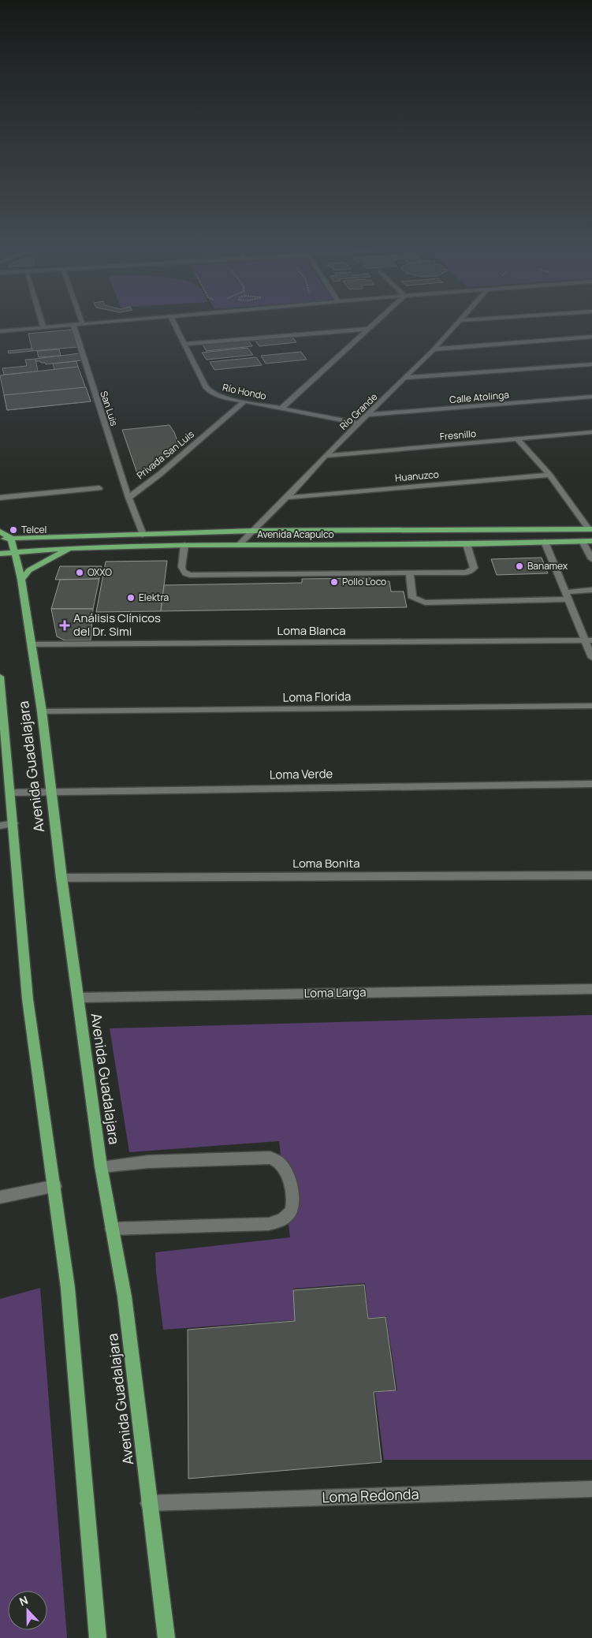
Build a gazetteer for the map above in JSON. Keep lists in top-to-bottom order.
{
  "streets": {
    "main road": ["Avenida Acapulco", "Avenida Guadalajara"],
    "street": [
      "Río Hondo",
      "Calle Atolinga",
      "San Luis",
      "Río Grande",
      "Fresnillo",
      "Privada San Luis",
      "Huanuzco",
      "Loma Blanca",
      "Loma Florida",
      "Loma Verde",
      "Loma Bonita",
      "Loma Larga",
      "Loma Redonda"
    ]
  },
  "crossings": [
    ["Río Hondo", "Río Grande"],
    ["Río Hondo", "Privada San Luis"],
    ["Calle Atolinga", "Río Grande"],
    ["San Luis", "Privada San Luis"],
    ["Río Grande", "Fresnillo"],
    ["Río Grande", "Huanuzco"],
    ["Río Grande", "Avenida Acapulco"],
    ["Avenida Acapulco", "Avenida Guadalajara"],
    ["Loma Blanca", "Avenida Guadalajara"],
    ["Loma Florida", "Avenida Guadalajara"],
    ["Avenida Guadalajara", "Loma Verde"],
    ["Avenida Guadalajara", "Loma Bonita"],
    ["Avenida Guadalajara", "Loma Larga"],
    ["Avenida Guadalajara", "Loma Redonda"]
  ],
  "places": {
    "other": [
      "Telcel",
      "Banamex",
      "OXXO",
      "Pollo Loco",
      "Elektra"
    ],
    "health": ["Análisis Clínicos del Dr. Simi"]
  },
  "north": "top"
}
